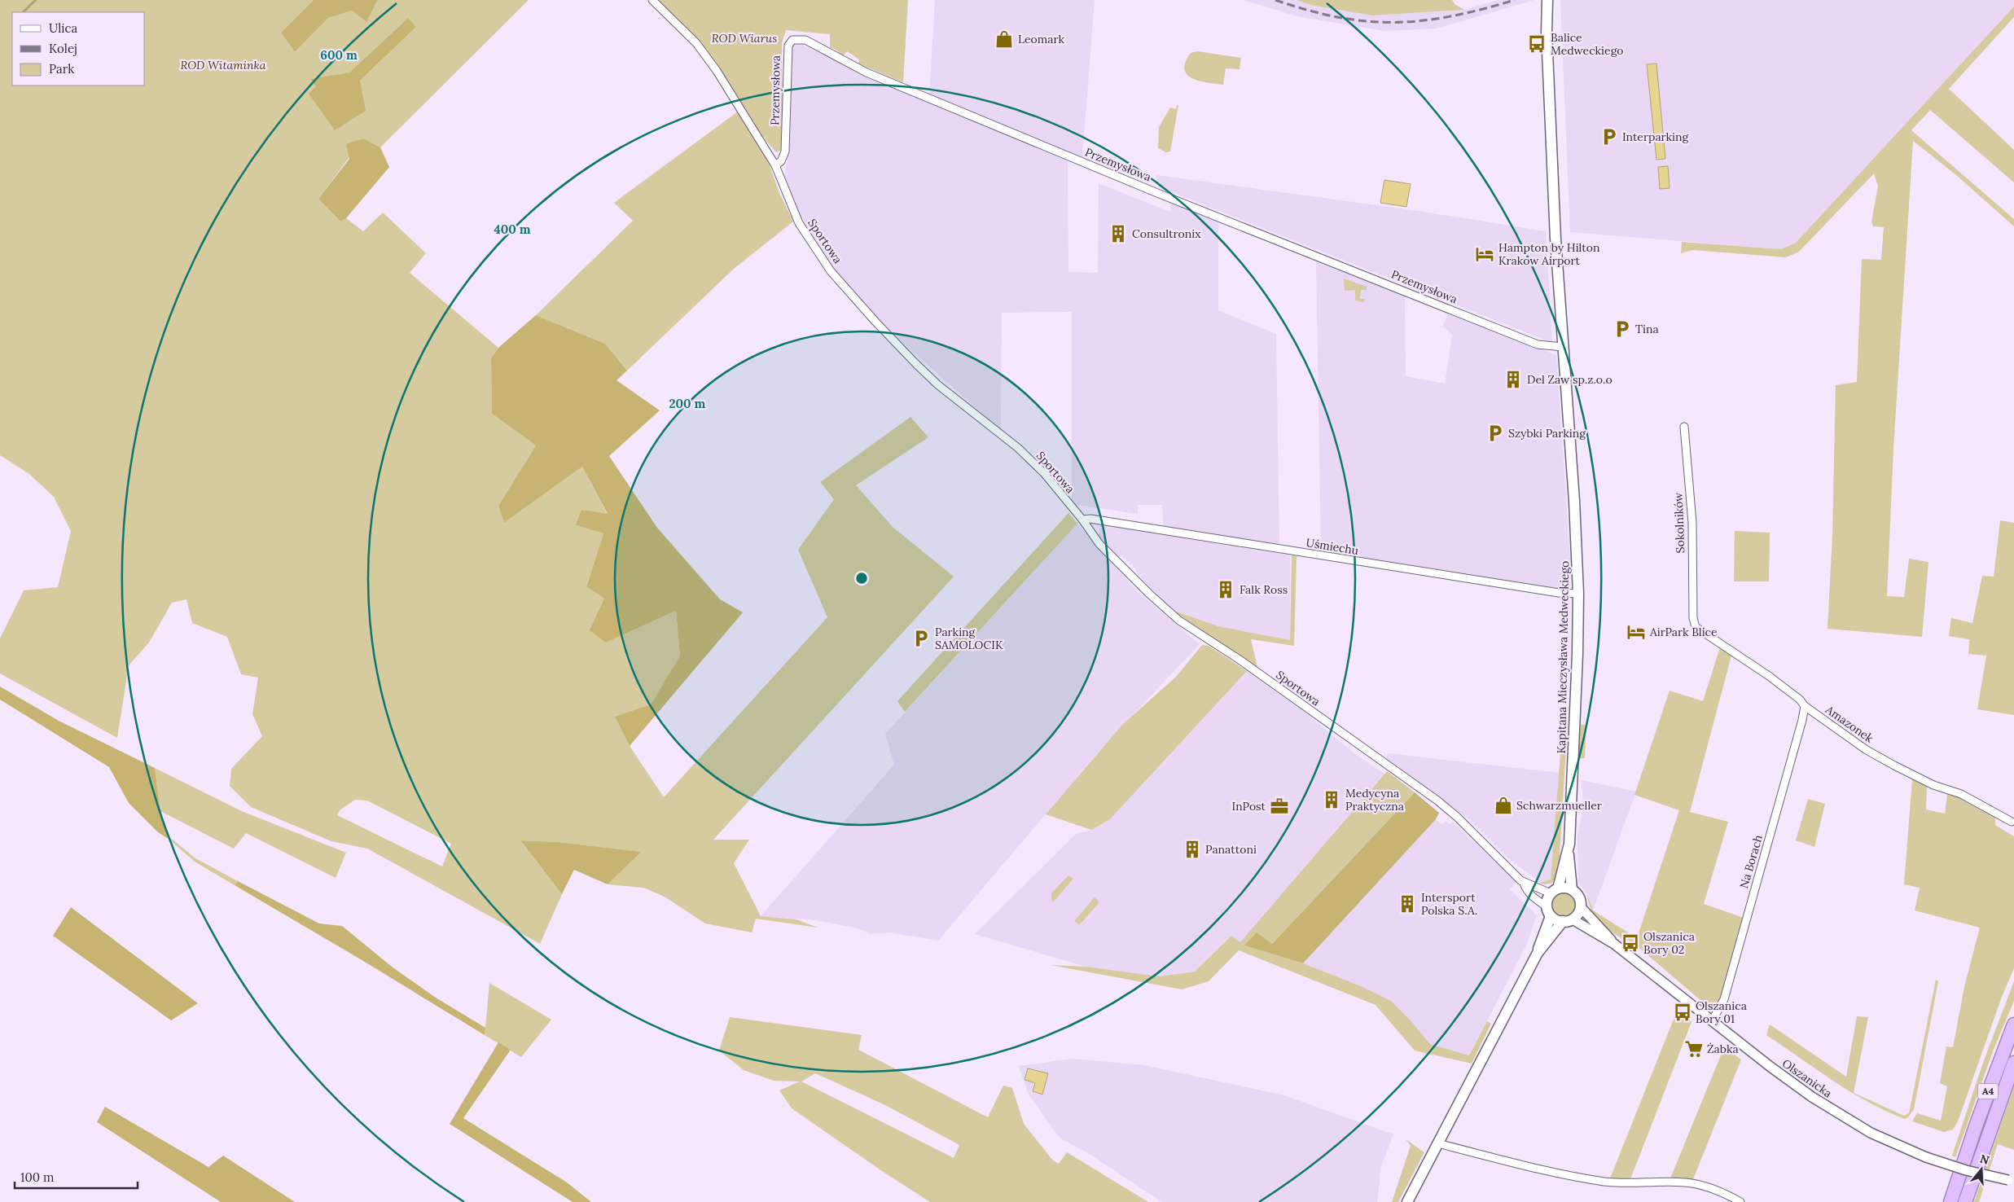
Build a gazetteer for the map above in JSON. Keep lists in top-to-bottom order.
{
  "streets": {
    "highway": ["A4"],
    "main road": ["Kapitana Mieczysława Medweckiego"],
    "street": [
      "Przemysłowa",
      "Sportowa",
      "Sokolników",
      "Uśmiechu",
      "Amazonek",
      "Na Borach",
      "Olszanicka"
    ]
  },
  "crossings": [
    ["Przemysłowa", "Sportowa"],
    ["Przemysłowa", "Kapitana Mieczysława Medweckiego"],
    ["Sportowa", "Uśmiechu"],
    ["Sportowa", "Kapitana Mieczysława Medweckiego"],
    ["Sportowa", "Olszanicka"],
    ["Sokolników", "Amazonek"],
    ["Uśmiechu", "Kapitana Mieczysława Medweckiego"],
    ["Kapitana Mieczysława Medweckiego", "Olszanicka"],
    ["Amazonek", "Na Borach"],
    ["Na Borach", "Olszanicka"]
  ],
  "parks": ["ROD Wiarus", "ROD Witaminka"],
  "places": {
    "shop": ["Leomark", "Schwarzmueller"],
    "bus stop": ["Balice Medweckiego", "Olszanica Bory 02", "Olszanica Bory 01"],
    "parking": [
      "Interparking",
      "Tina",
      "Szybki Parking",
      "Parking SAMOLOCIK"
    ],
    "building": [
      "Consultronix",
      "Del Zaw sp.z.o.o",
      "Falk Ross",
      "Medycyna Praktyczna",
      "Panattoni",
      "Intersport Polska S.A."
    ],
    "hotel": ["Hampton by Hilton Krakow Airport", "AirPark Blice"],
    "office": ["InPost"],
    "supermarket": ["Żabka"]
  },
  "legend": ["Ulica", "Kolej", "Park"],
  "scale_bar": "100 m",
  "north": "top",
  "rings": ["600 m", "400 m", "200 m"]
}
